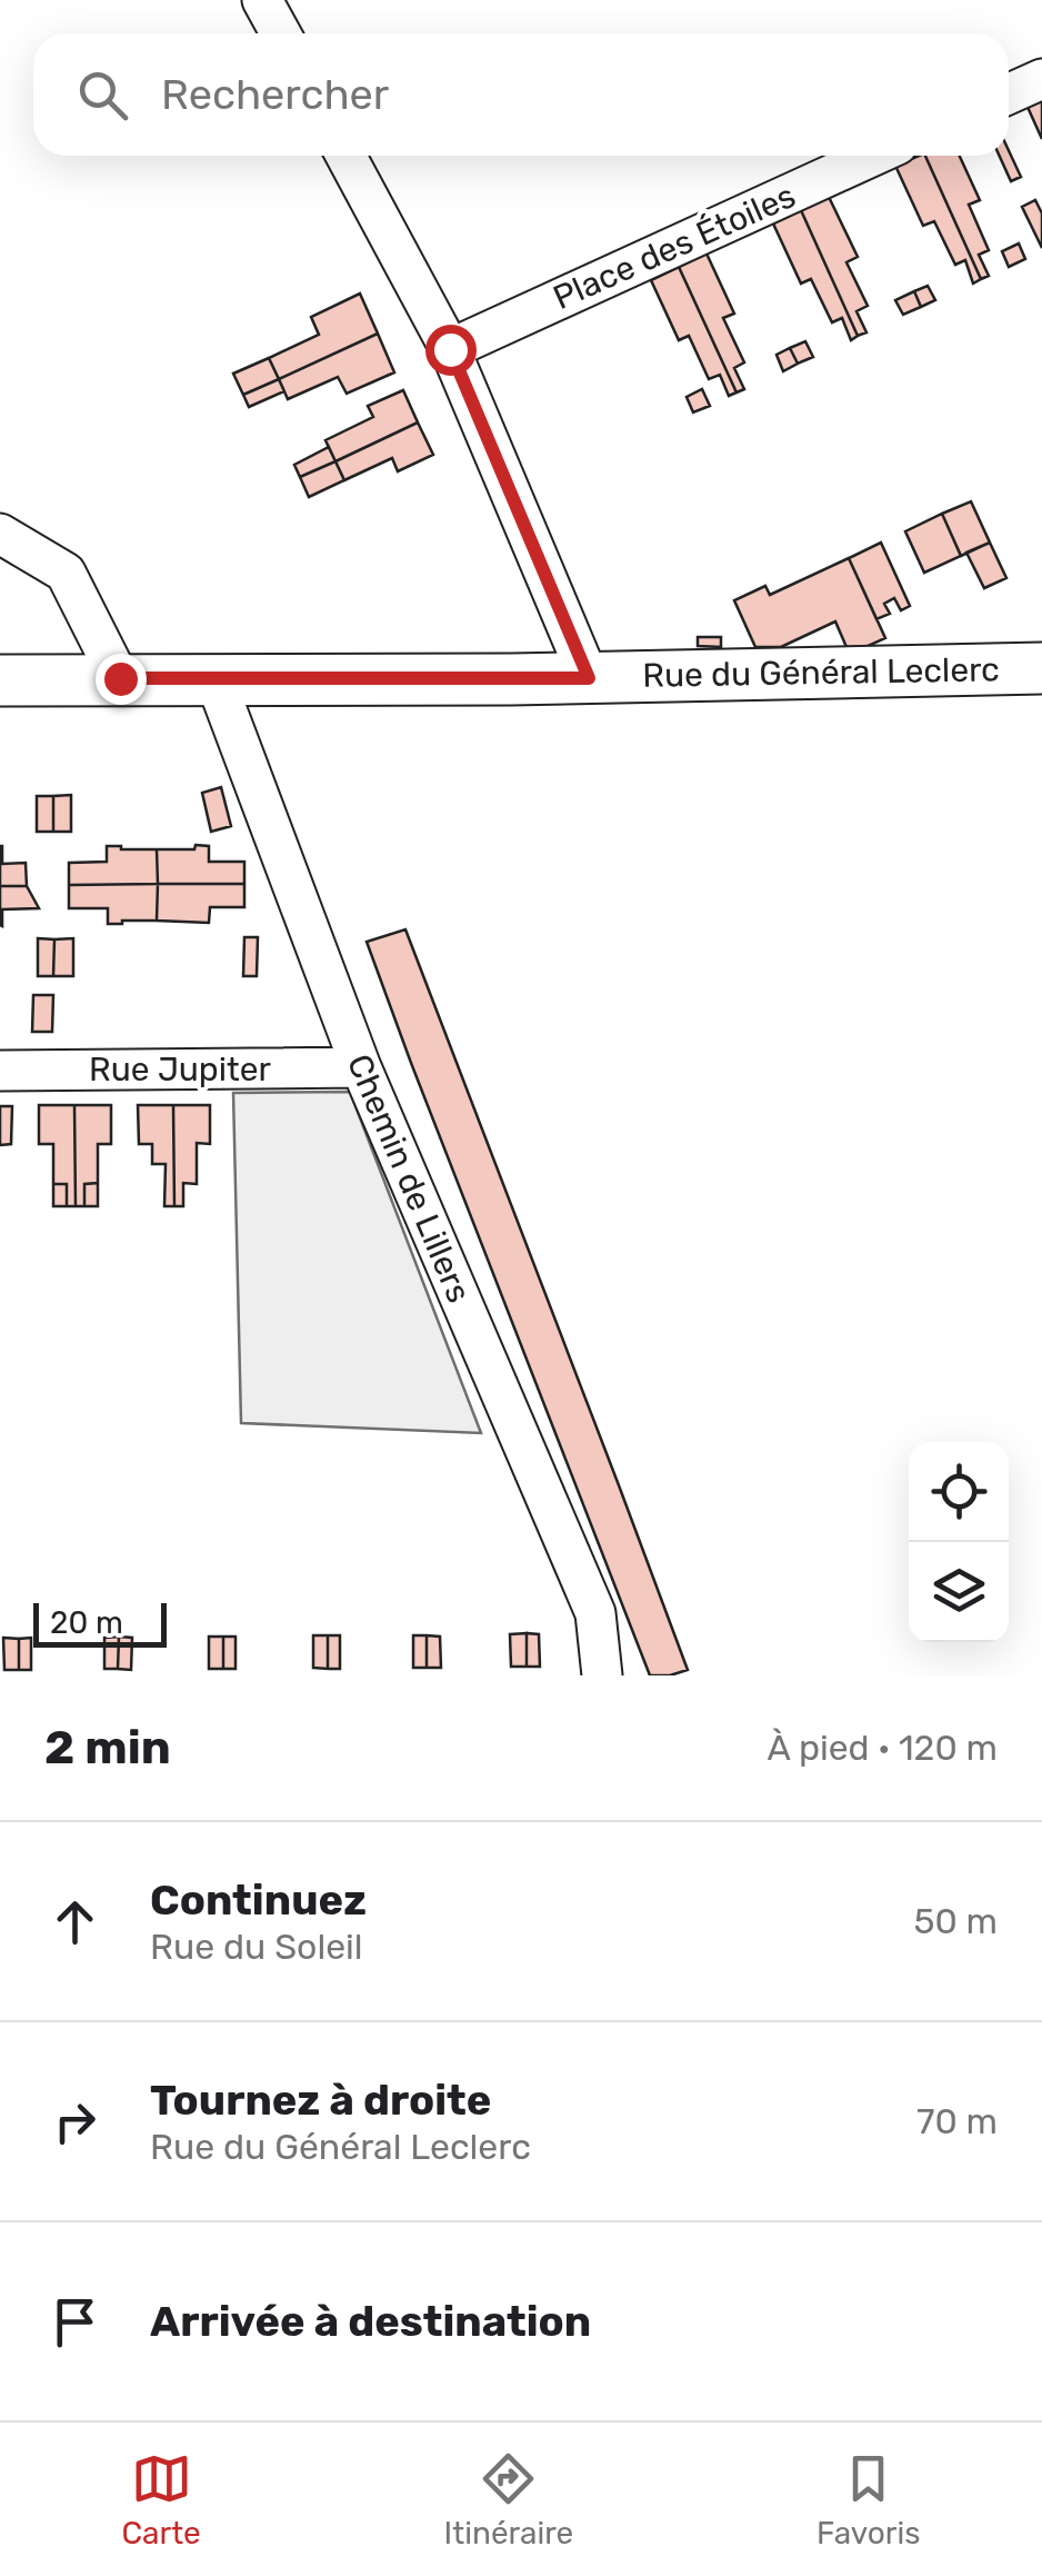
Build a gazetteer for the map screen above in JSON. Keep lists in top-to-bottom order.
{
  "streets": {
    "street": [
      "Place des Étoiles",
      "Rue du Général Leclerc",
      "Rue Jupiter",
      "Chemin de Lillers"
    ]
  },
  "crossings": [
    ["Rue du Général Leclerc", "Chemin de Lillers"],
    ["Rue Jupiter", "Chemin de Lillers"]
  ],
  "scale_bar": "20 m",
  "page": {
    "search": "Rechercher",
    "scale": "20 m",
    "heading": ["2 min", "À pied · 120 m"],
    "list": [
      ["Continuez", "Rue du Soleil", "50 m"],
      ["Tournez à droite", "Rue du Général Leclerc", "70 m"],
      "Arrivée à destination"
    ],
    "nav": ["Carte", "Itinéraire", "Favoris"]
  }
}
